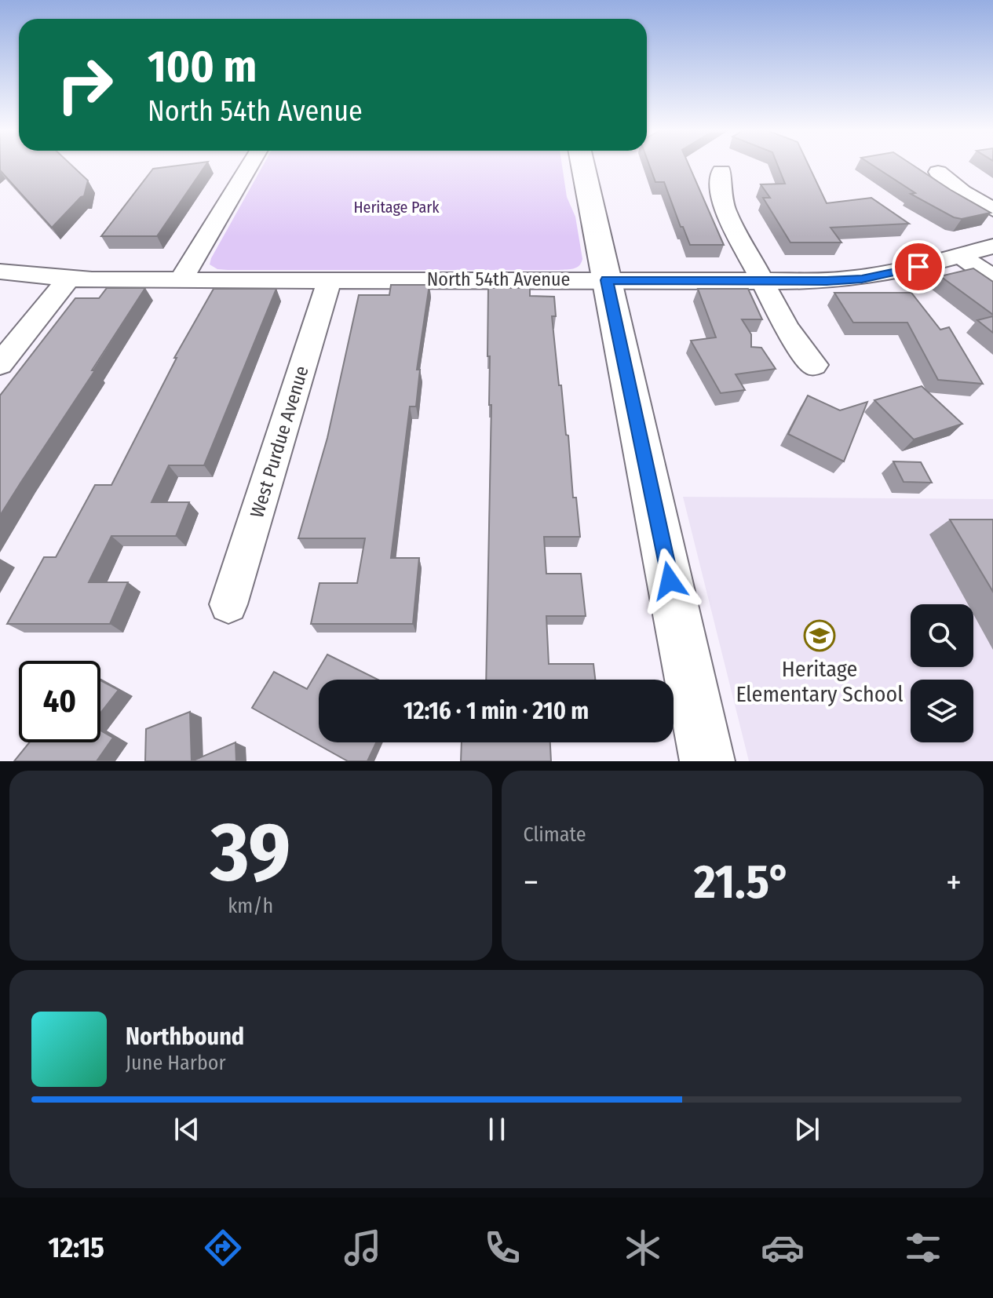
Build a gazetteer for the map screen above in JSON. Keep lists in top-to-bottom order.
{
  "streets": {
    "street": ["North 54th Avenue", "West Purdue Avenue"]
  },
  "crossings": [
    ["North 54th Avenue", "West Purdue Avenue"]
  ],
  "parks": ["Heritage Park"],
  "places": {
    "school or university": ["Heritage Elementary School"]
  },
  "page": {
    "turn": ["100 m", "North 54th Avenue"],
    "limit": "40",
    "trip": "12:16 · 1 min · 210 m",
    "tile": [
      ["39", "km/h"],
      "Climate"
    ],
    "heat": ["−", "21.5°", "+"],
    "song": ["Northbound", "June Harbor"],
    "tabs": "12:15"
  }
}
